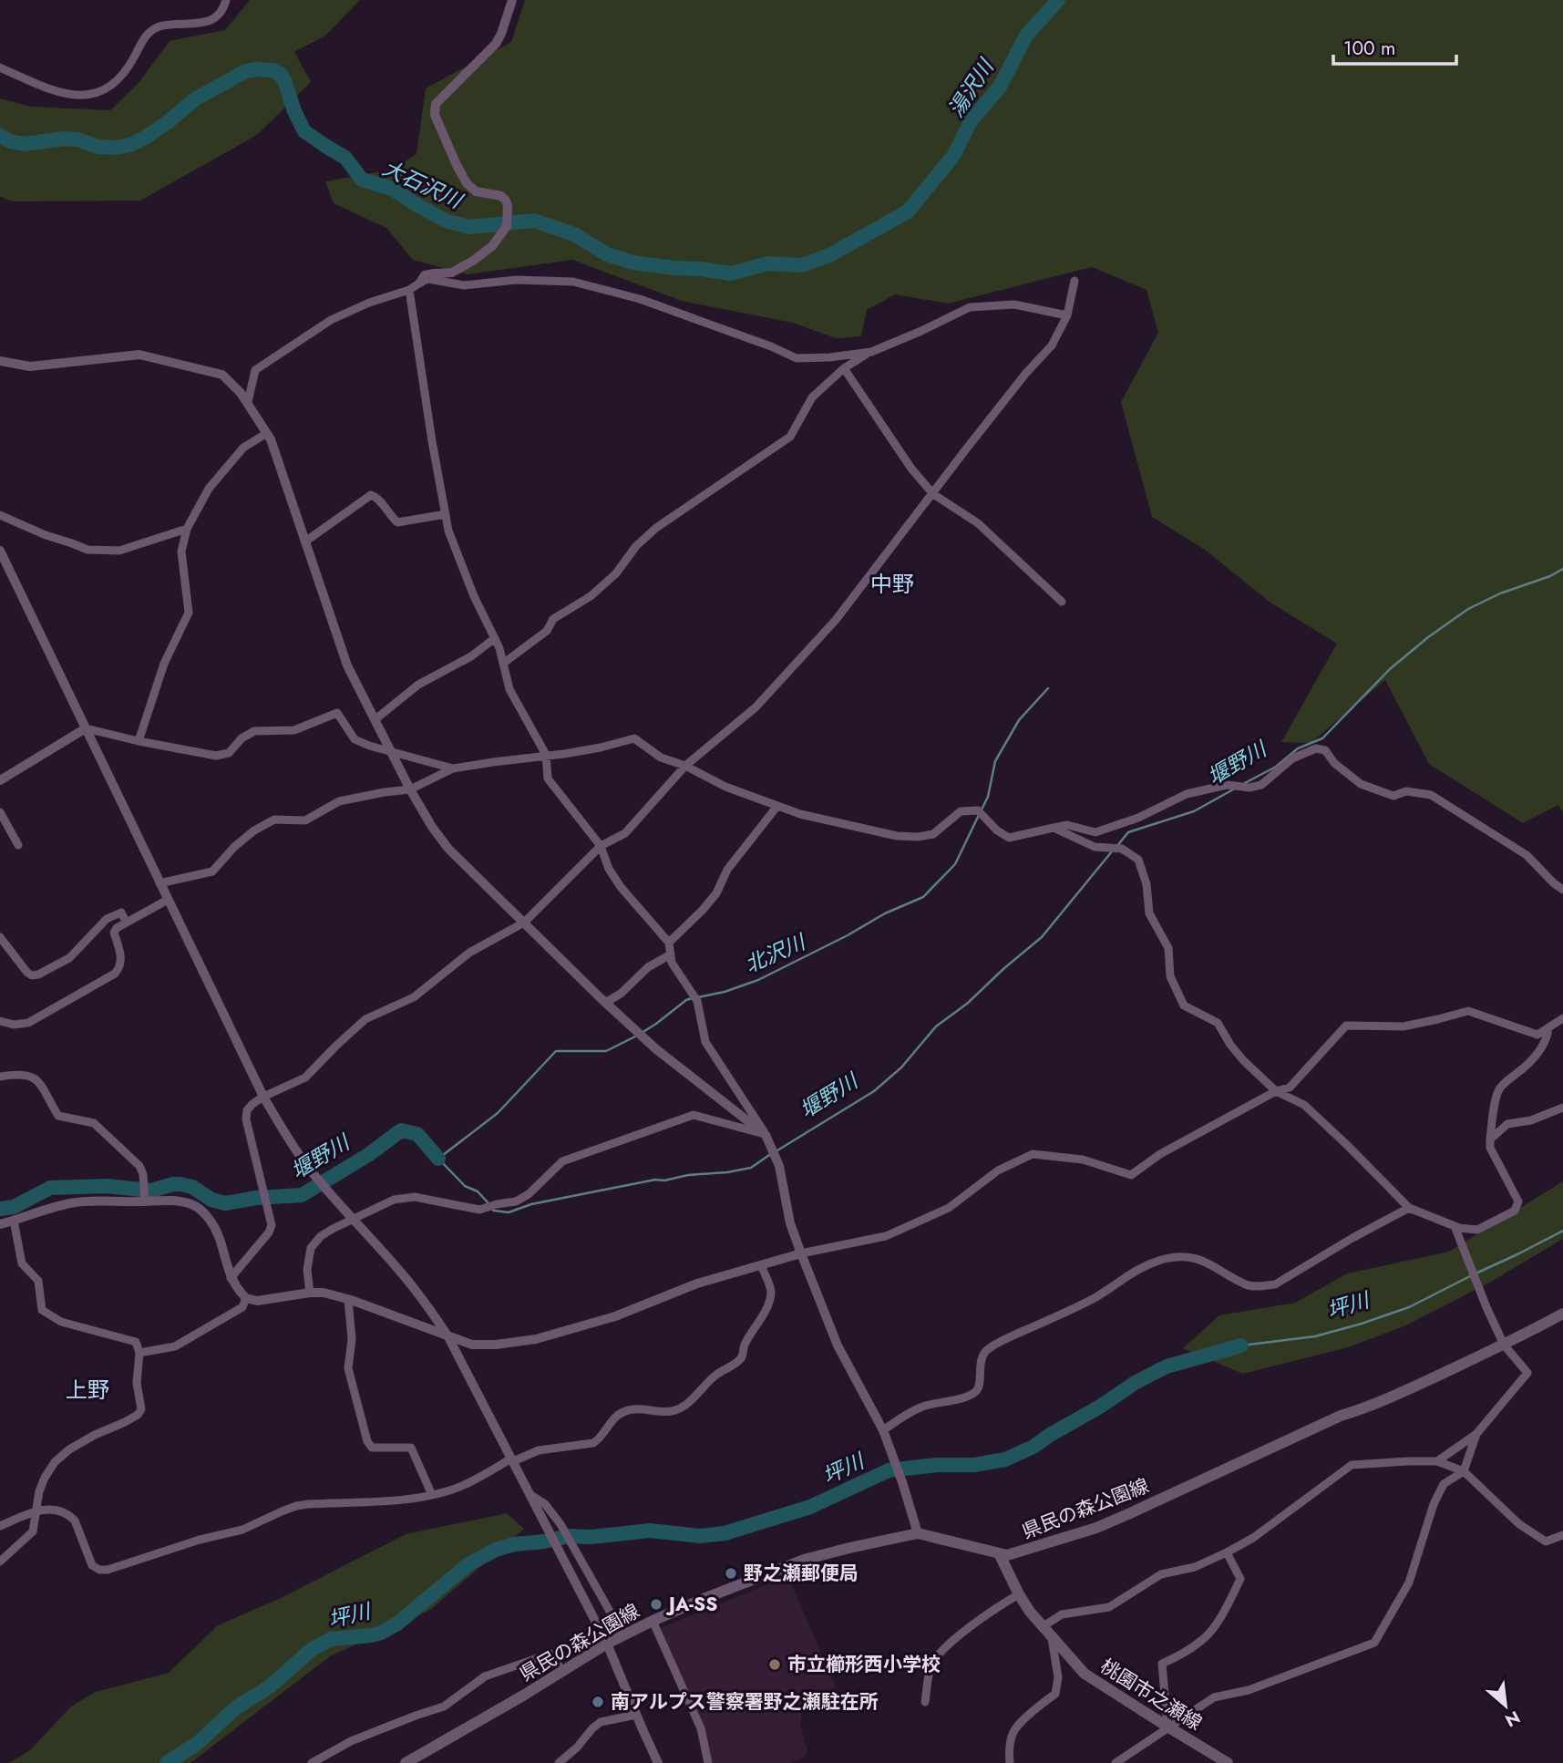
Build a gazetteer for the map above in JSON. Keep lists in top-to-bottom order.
{
  "streets": {
    "main road": ["県民の森公園線", "桃園市之瀬線"]
  },
  "crossings": [
    ["県民の森公園線", "桃園市之瀬線"]
  ],
  "districts": ["中野", "上野"],
  "water": [
    "湯沢川",
    "大石沢川",
    "堰野川",
    "北沢川",
    "坪川"
  ],
  "places": [
    "野之瀬郵便局",
    "JA-SS",
    "市立櫛形西小学校",
    "南アルプス警察署野之瀬駐在所"
  ],
  "scale_bar": "100 m",
  "north": "bottom right"
}
